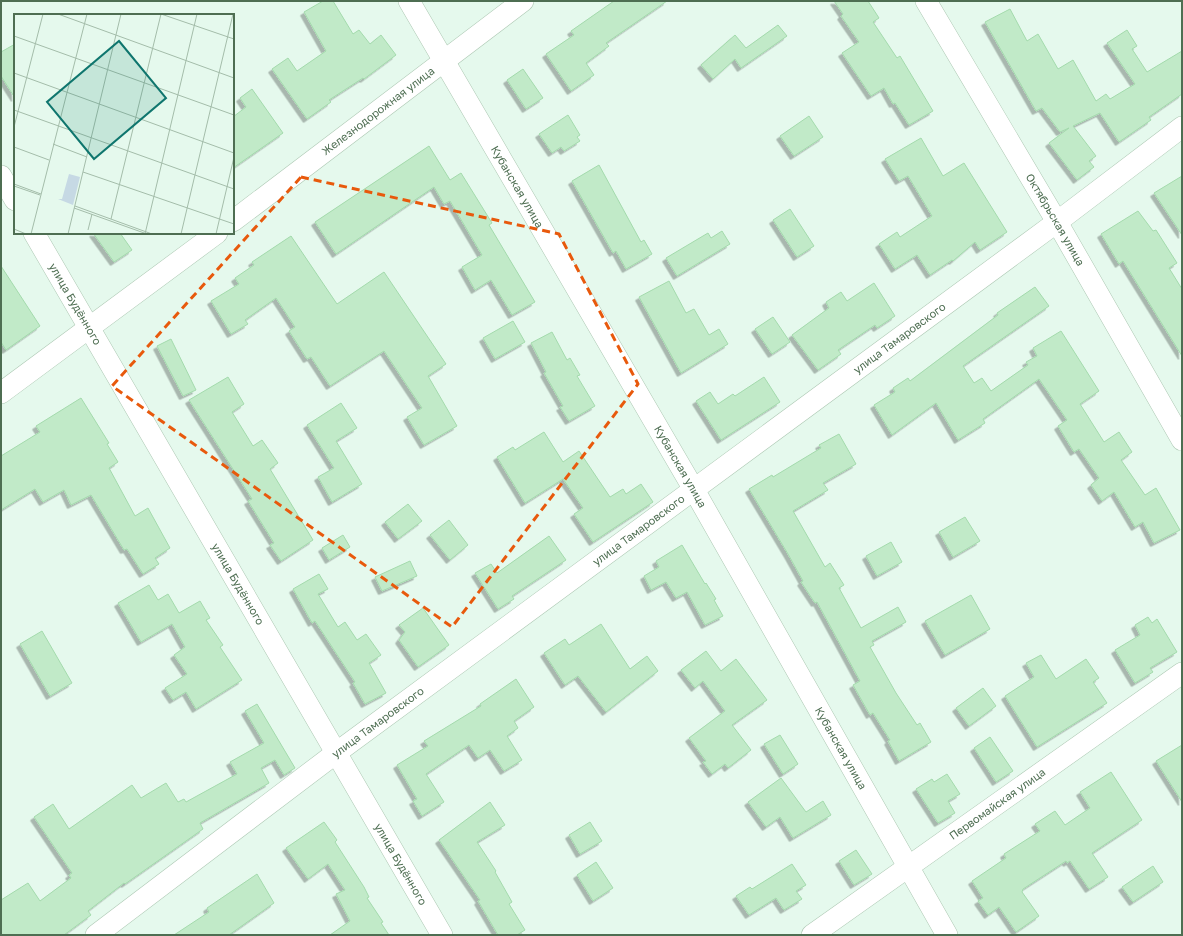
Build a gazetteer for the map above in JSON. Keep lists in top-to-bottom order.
{
  "streets": {
    "street": [
      "Железнодорожная улица",
      "Кубанская улица",
      "Октябрьская улица",
      "улица Будённого",
      "улица Тамаровского",
      "Первомайская улица"
    ]
  },
  "crossings": [
    ["Железнодорожная улица", "Кубанская улица"],
    ["Кубанская улица", "улица Тамаровского"],
    ["Кубанская улица", "Первомайская улица"],
    ["Октябрьская улица", "улица Тамаровского"],
    ["улица Будённого", "улица Тамаровского"]
  ]
}
